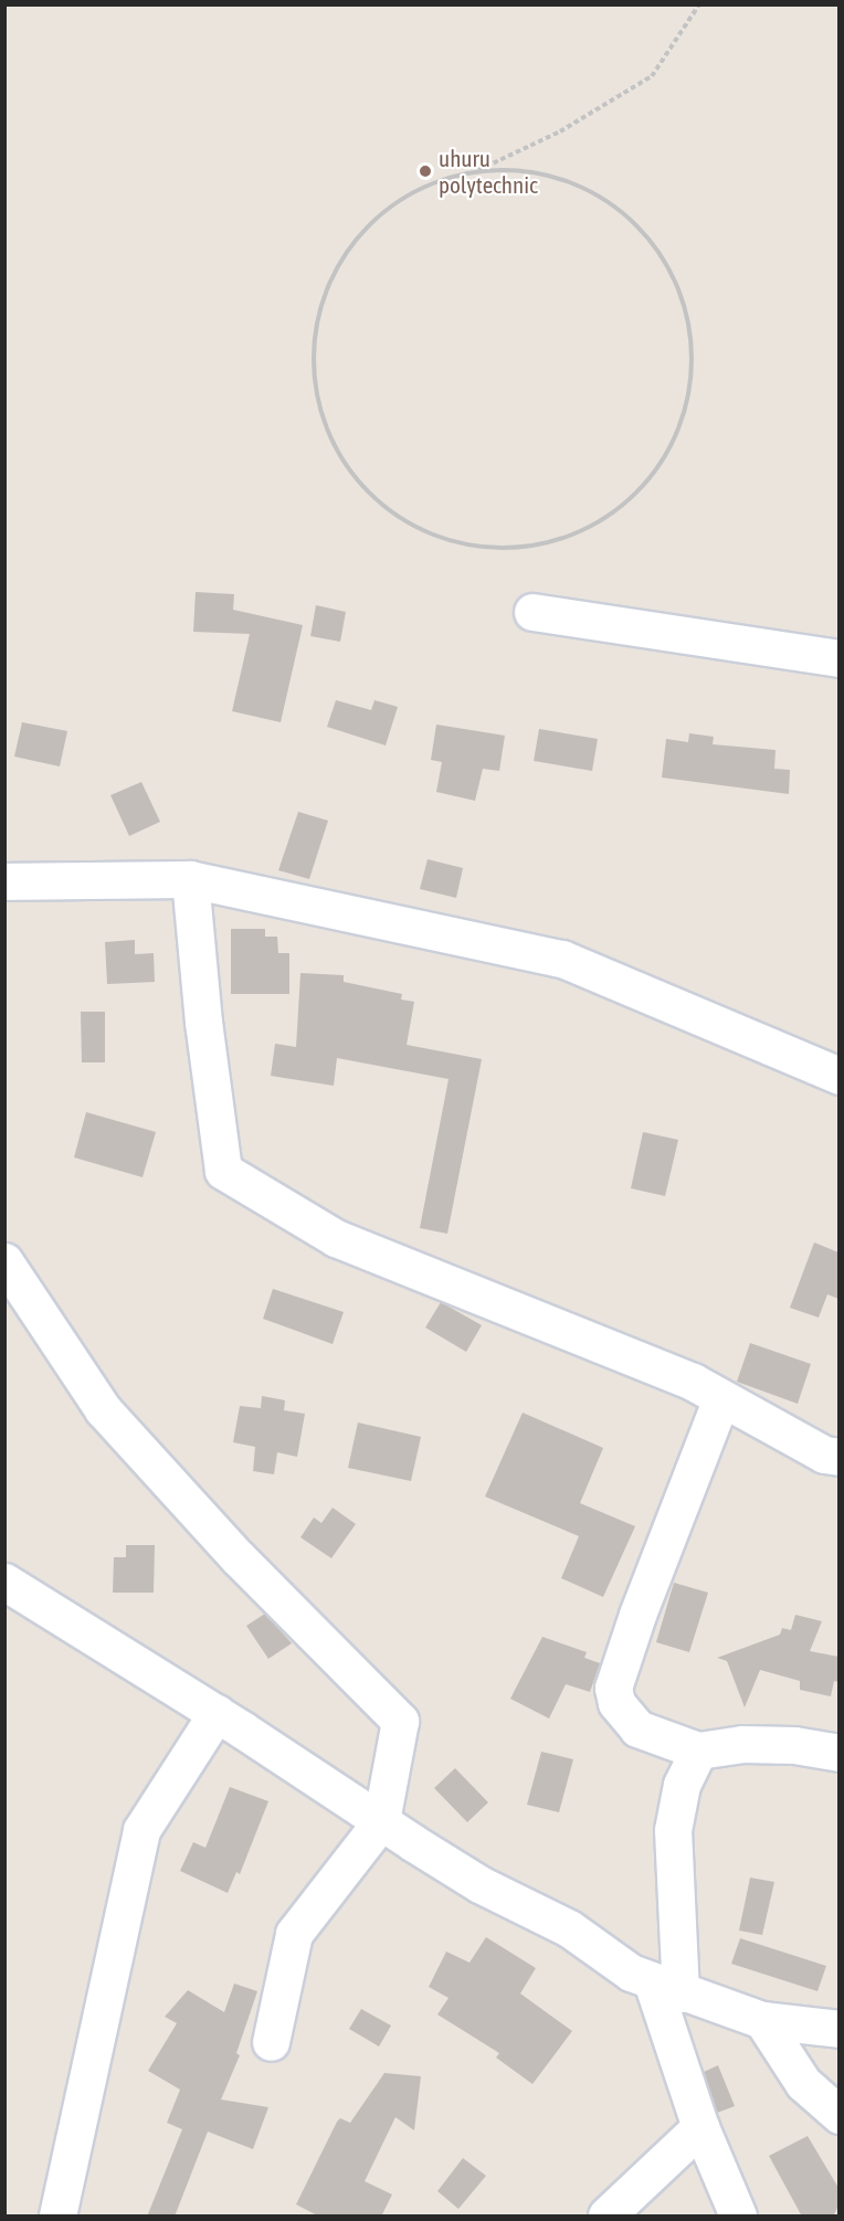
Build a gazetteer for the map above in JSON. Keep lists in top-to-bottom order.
{
  "places": ["uhuru polytechnic"]
}
